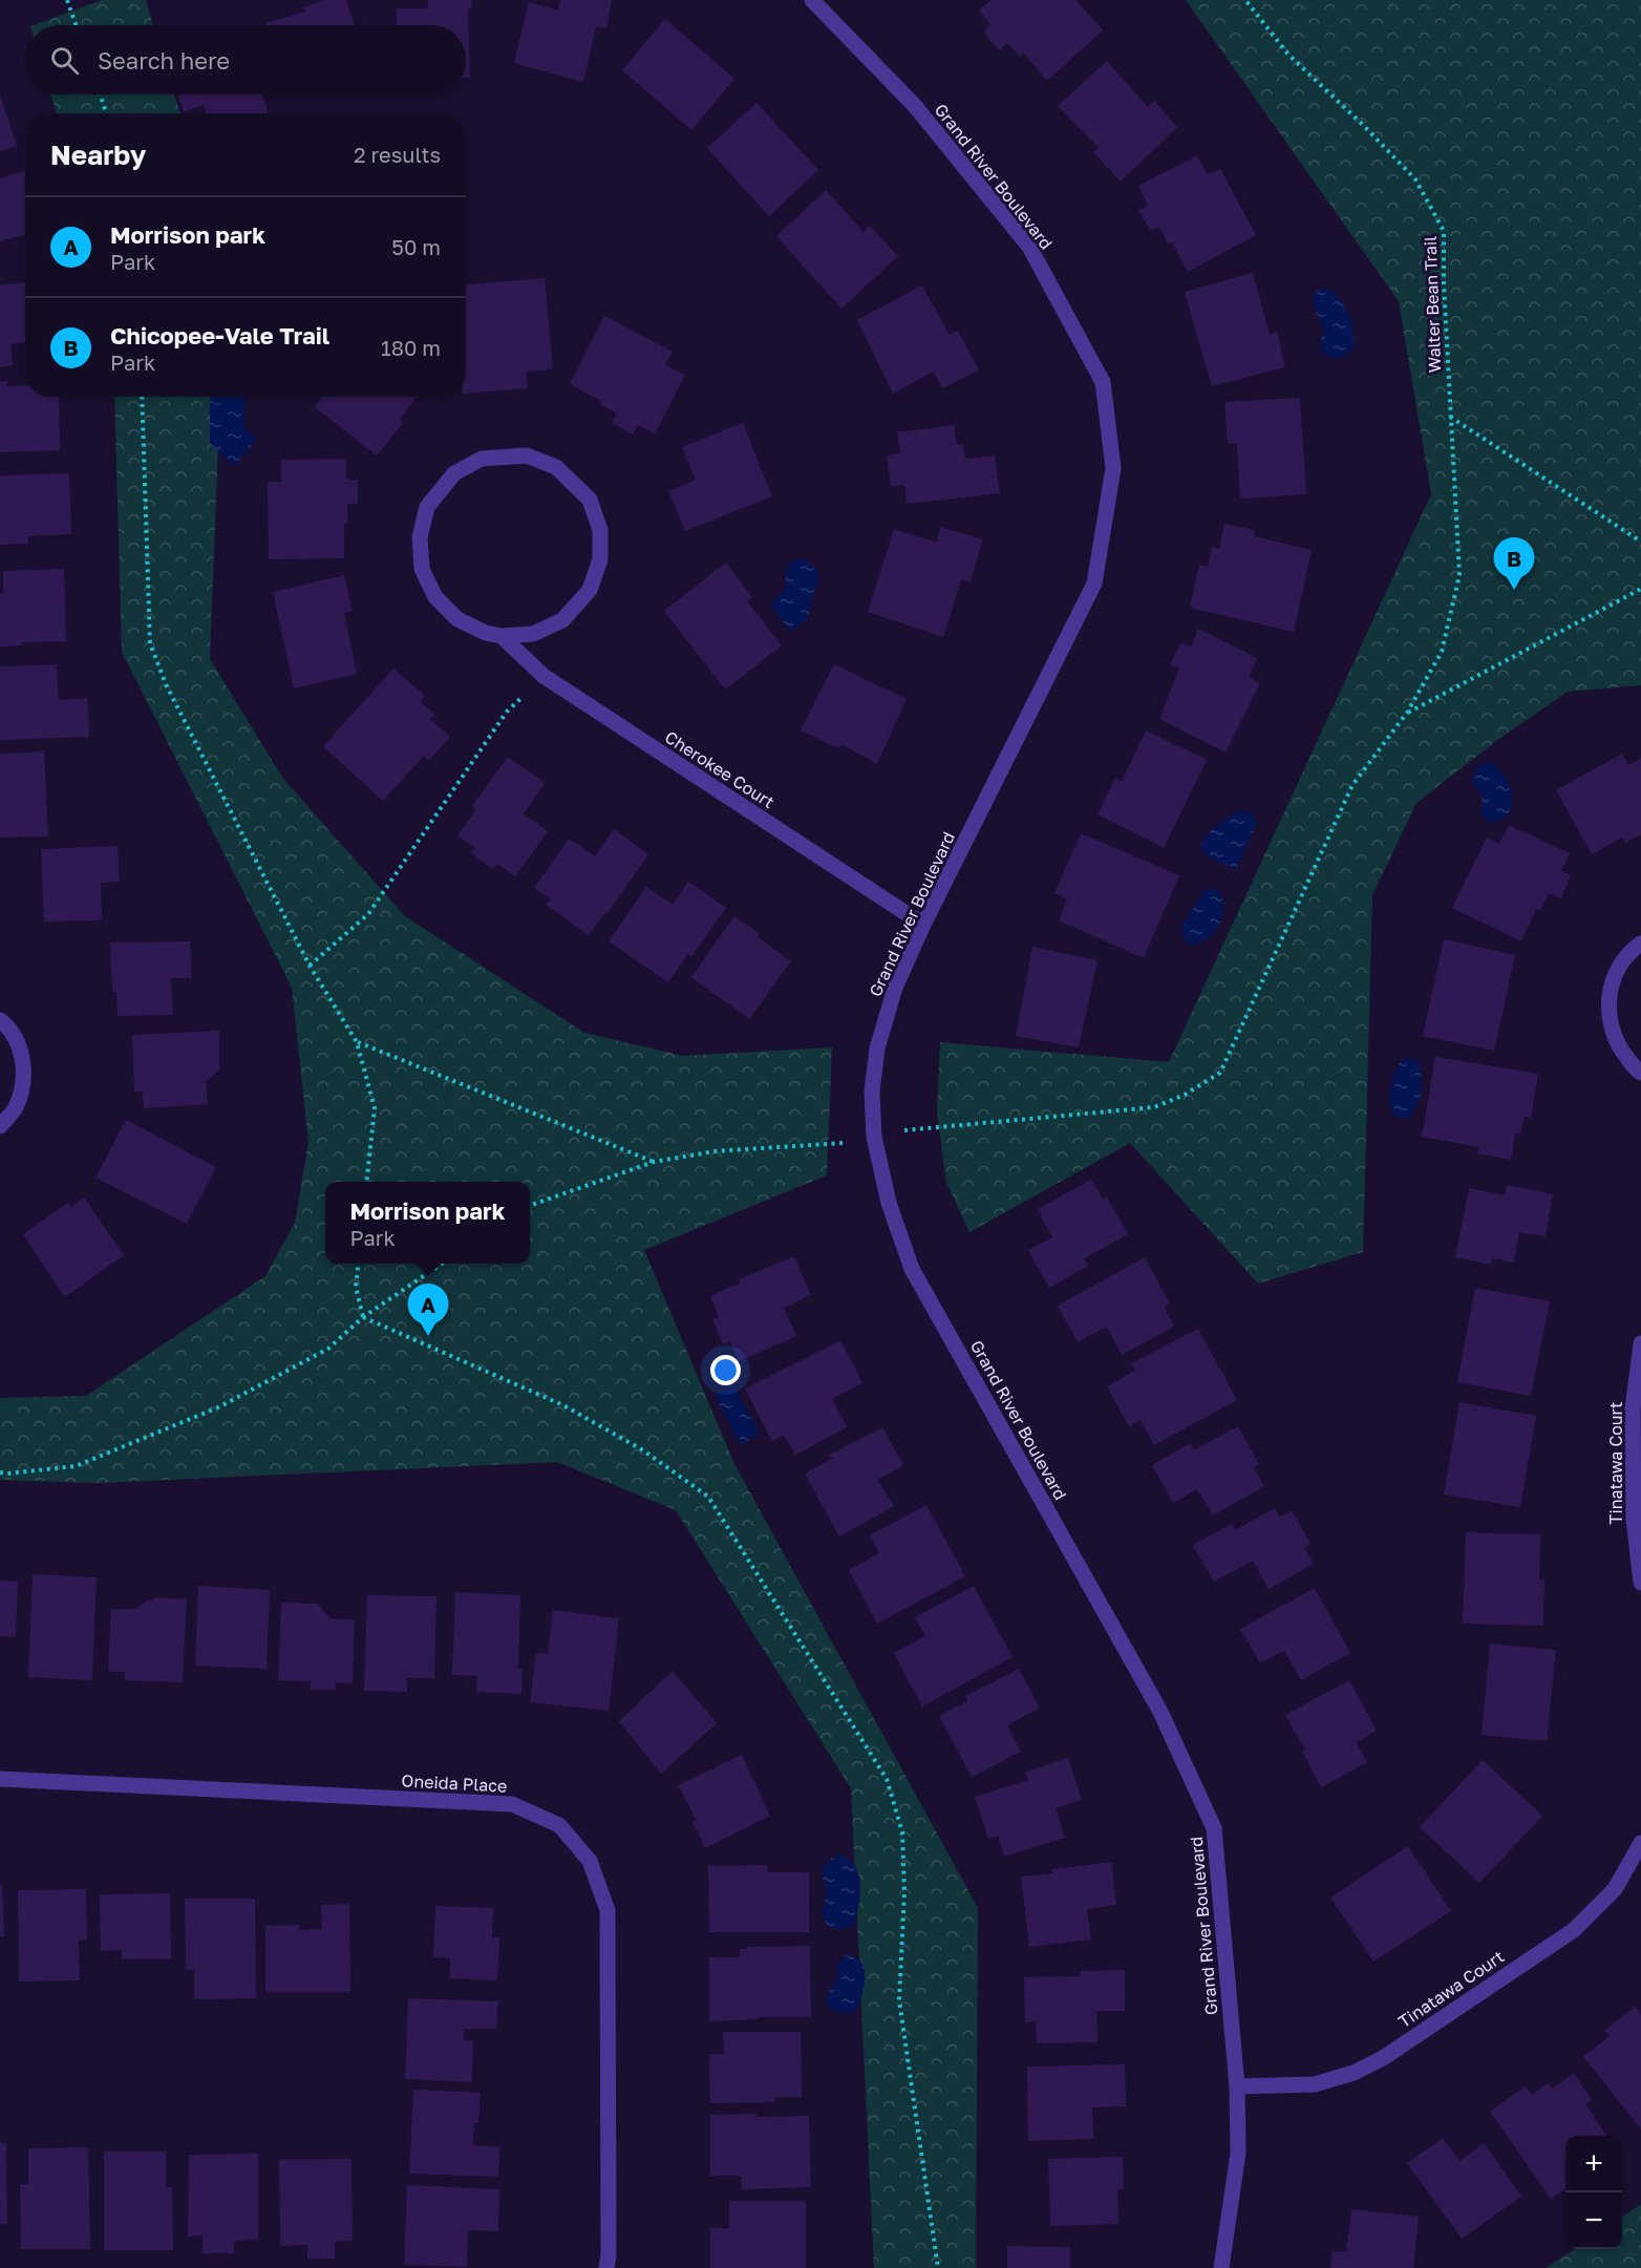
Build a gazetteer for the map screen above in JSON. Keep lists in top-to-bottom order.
{
  "streets": {
    "street": [
      "Grand River Boulevard",
      "Cherokee Court",
      "Tinatawa Court",
      "Oneida Place"
    ],
    "path": ["Walter Bean Trail"]
  },
  "crossings": [
    ["Grand River Boulevard", "Cherokee Court"],
    ["Grand River Boulevard", "Tinatawa Court"]
  ],
  "page": {
    "search": "Search here",
    "heading": ["Nearby", "2 results"],
    "list": [
      {
        "mark": "A",
        "name": "Morrison park",
        "note": "Park",
        "value": "50 m"
      },
      {
        "mark": "B",
        "name": "Chicopee-Vale Trail",
        "note": "Park",
        "value": "180 m"
      }
    ],
    "pins": ["B", "A"],
    "popup": ["Morrison park", "Park"],
    "map_buttons": ["+", "−"]
  }
}
